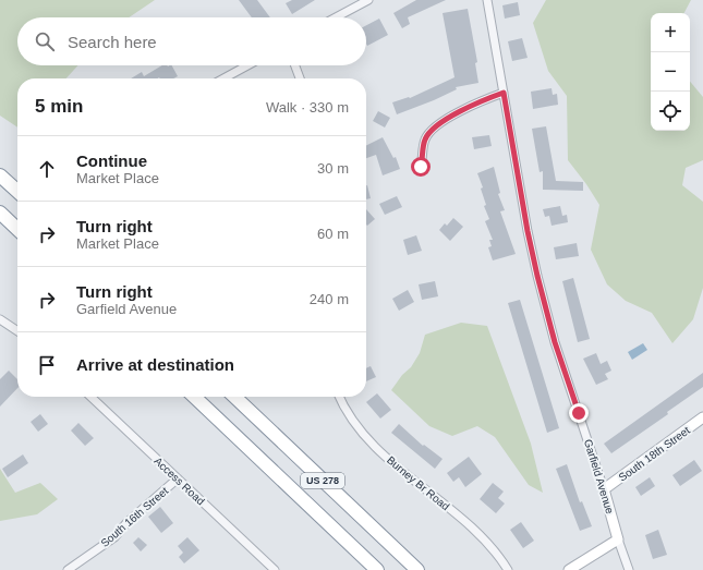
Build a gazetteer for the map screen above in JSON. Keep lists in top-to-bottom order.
{
  "streets": {
    "highway": ["US 278"],
    "street": [
      "South 18th Street",
      "Garfield Avenue",
      "Access Road",
      "Burney Br Road",
      "South 16th Street"
    ]
  },
  "crossings": [
    ["South 18th Street", "Garfield Avenue"],
    ["Access Road", "South 16th Street"]
  ],
  "page": {
    "map_buttons": ["+", "−"],
    "search": "Search here",
    "heading": ["5 min", "Walk · 330 m"],
    "list": [
      ["Continue", "Market Place", "30 m"],
      ["Turn right", "Market Place", "60 m"],
      ["Turn right", "Garfield Avenue", "240 m"],
      "Arrive at destination"
    ]
  }
}
